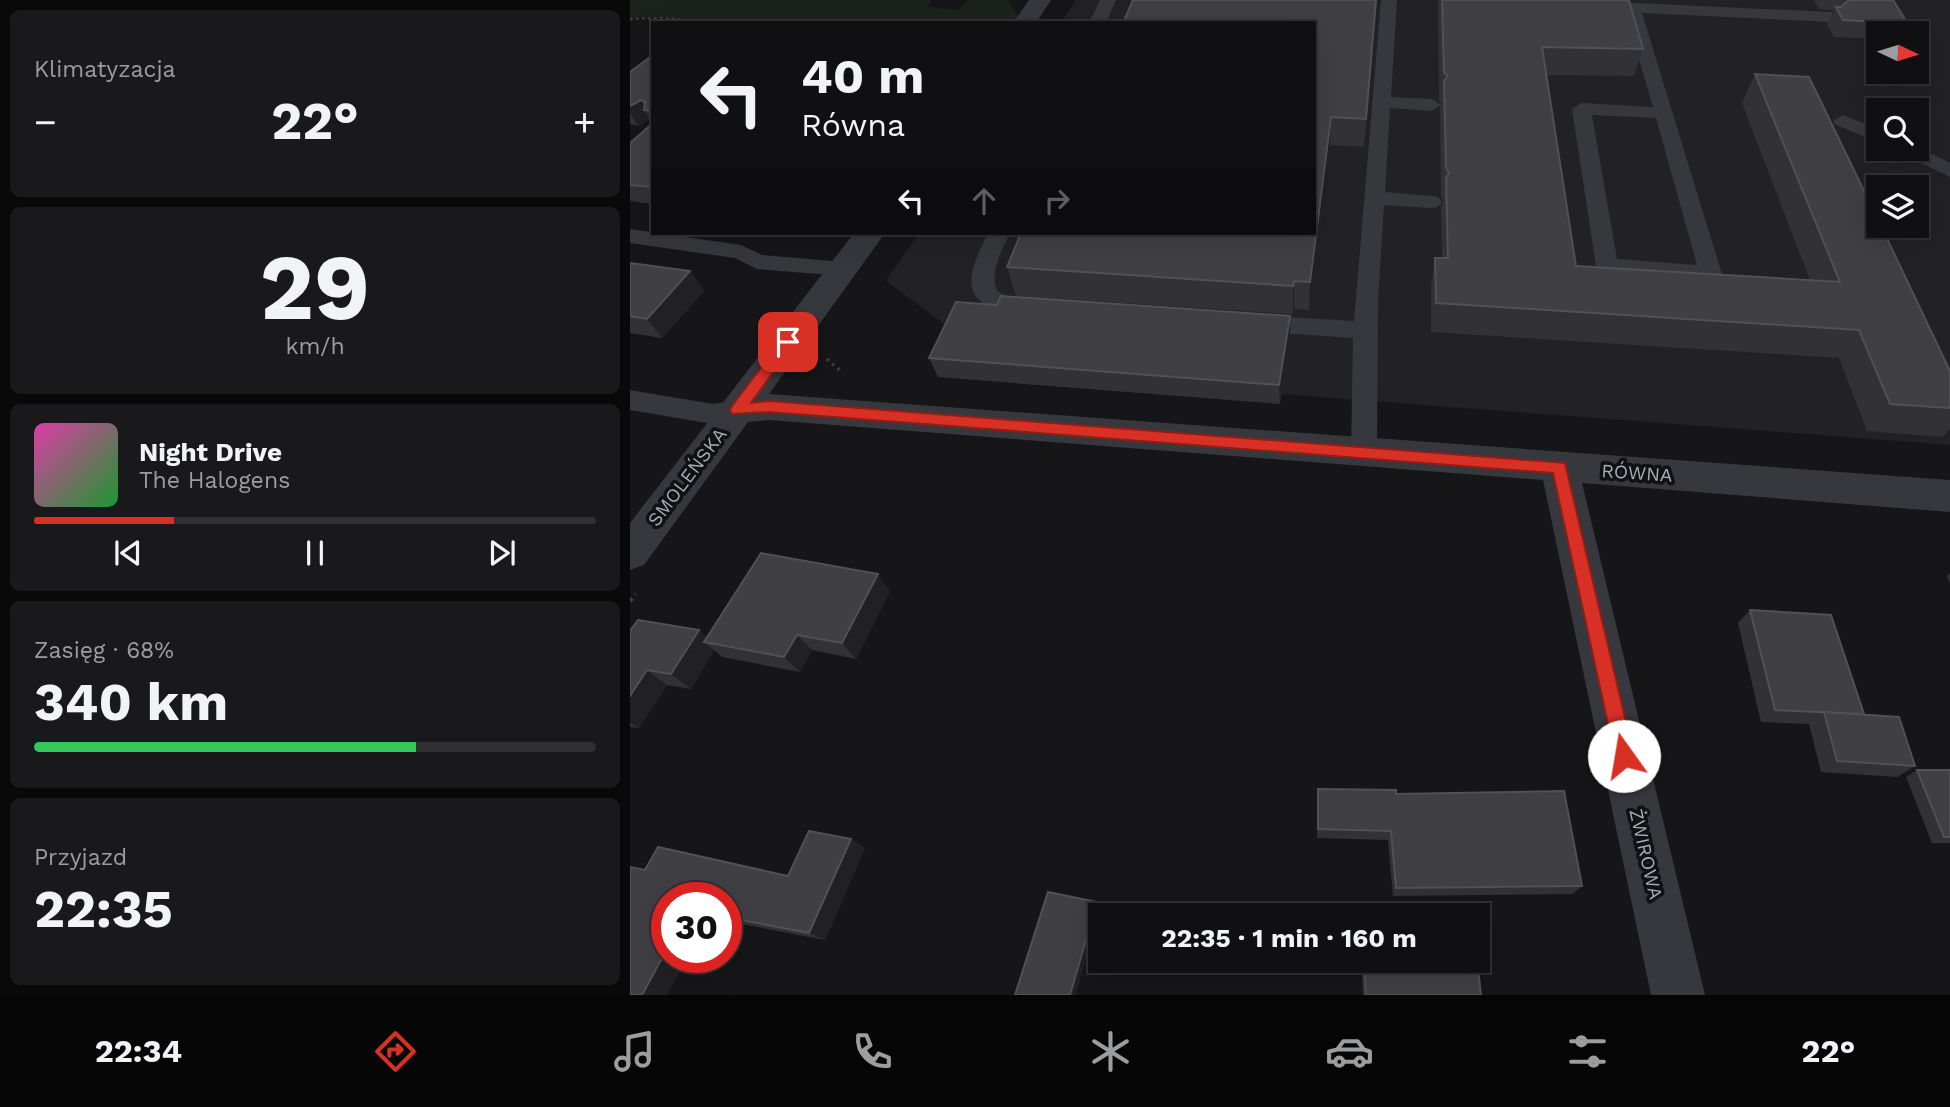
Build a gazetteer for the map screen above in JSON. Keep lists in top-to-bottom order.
{
  "streets": {
    "street": ["RÓWNA", "SMOLEŃSKA", "ŻWIROWA"]
  },
  "crossings": [
    ["RÓWNA", "SMOLEŃSKA"],
    ["RÓWNA", "ŻWIROWA"]
  ],
  "north": "right",
  "page": {
    "tile": [
      "Klimatyzacja",
      ["29", "km/h"],
      ["Zasięg · 68%", "340 km"],
      ["Przyjazd", "22:35"]
    ],
    "turn": ["40 m", "Równa"],
    "heat": ["−", "22°", "+"],
    "song": ["Night Drive", "The Halogens"],
    "limit": "30",
    "trip": "22:35 · 1 min · 160 m",
    "tabs": ["22:34", "22°"]
  }
}
